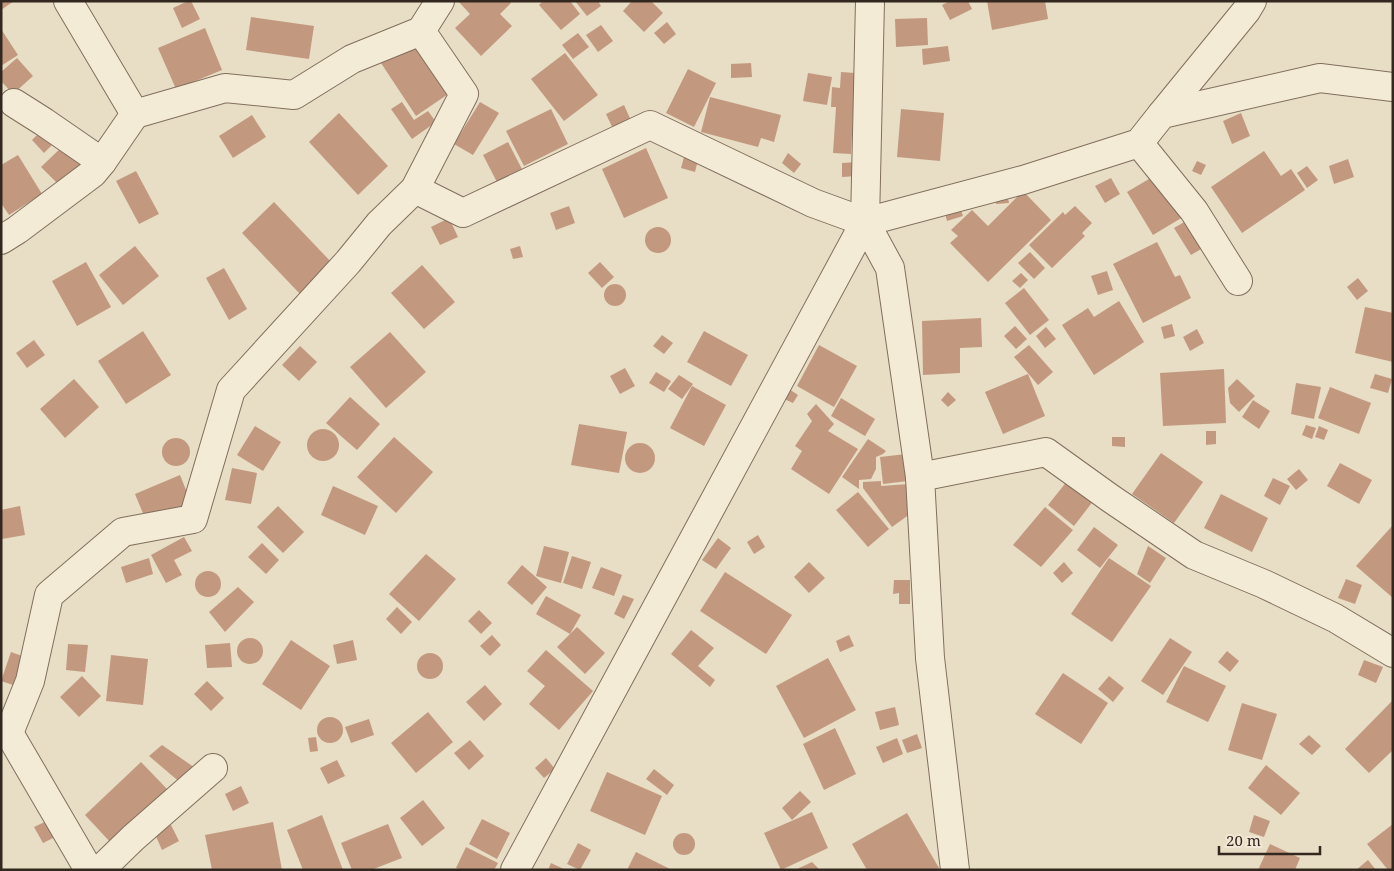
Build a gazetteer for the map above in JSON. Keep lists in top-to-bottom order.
{
  "scale_bar": "20 m"
}
